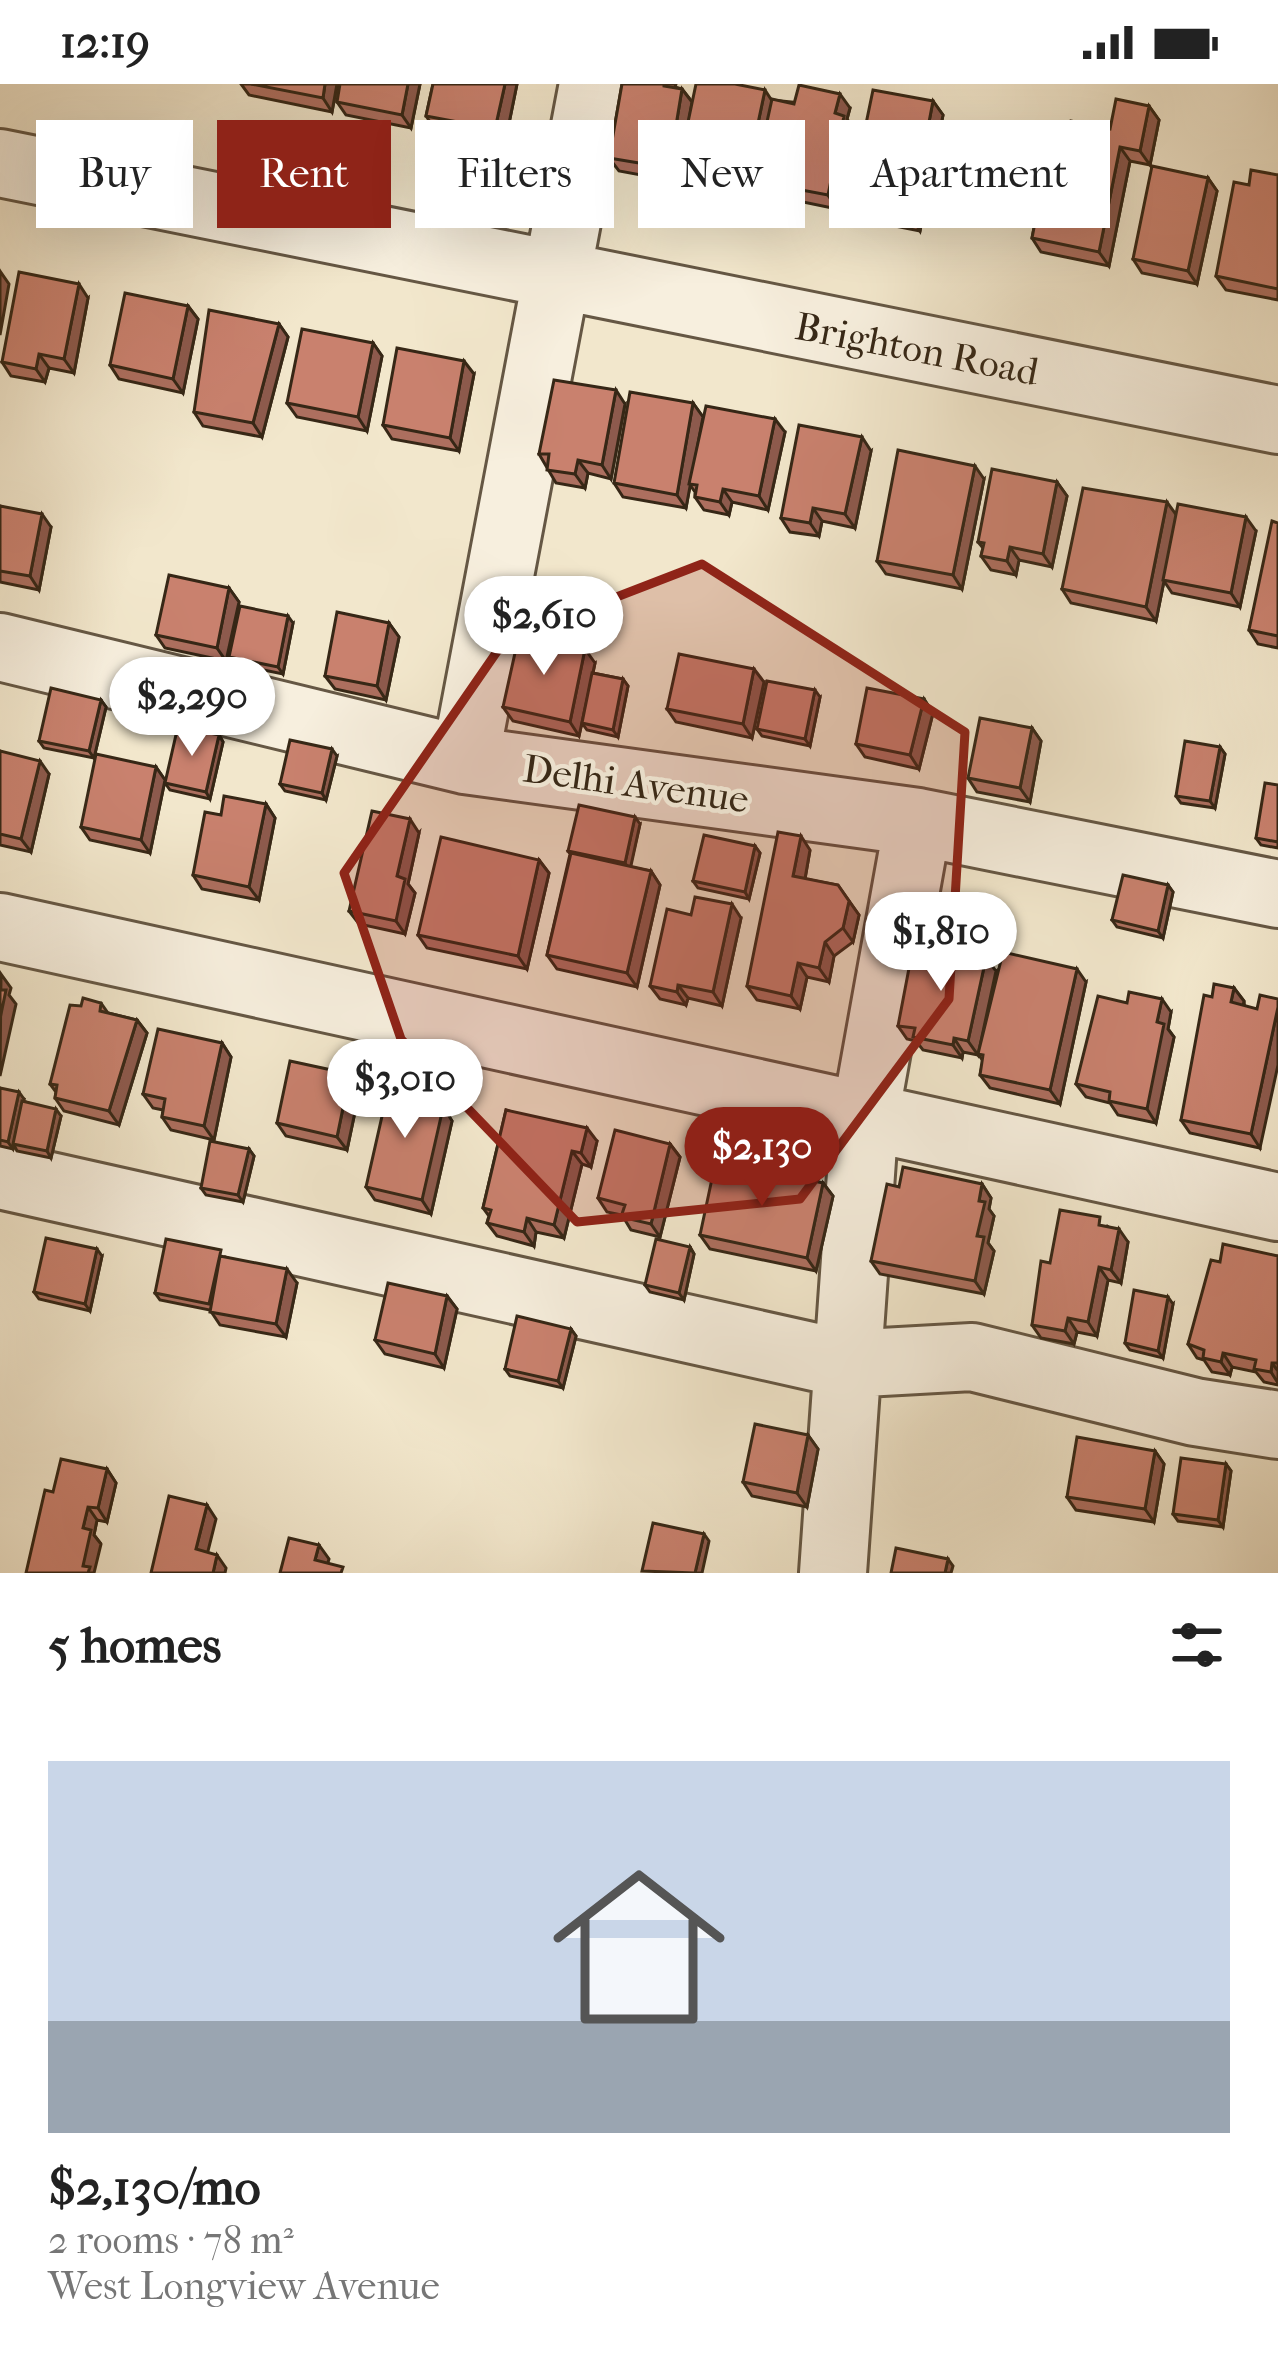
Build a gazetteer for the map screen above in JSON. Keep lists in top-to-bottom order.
{
  "streets": {
    "street": ["Brighton Road", "Delhi Avenue"]
  },
  "page": {
    "status": "12:19",
    "chip": [
      "Buy",
      "Rent",
      "Filters",
      "New",
      "Apartment"
    ],
    "price": [
      "$2,610",
      "$2,290",
      "$1,810",
      "$3,010",
      "$2,130"
    ],
    "heading": "5 homes",
    "list": [
      {
        "name": "$2,130/mo",
        "note": "2 rooms · 78 m² · West Longview Avenue"
      }
    ]
  }
}
